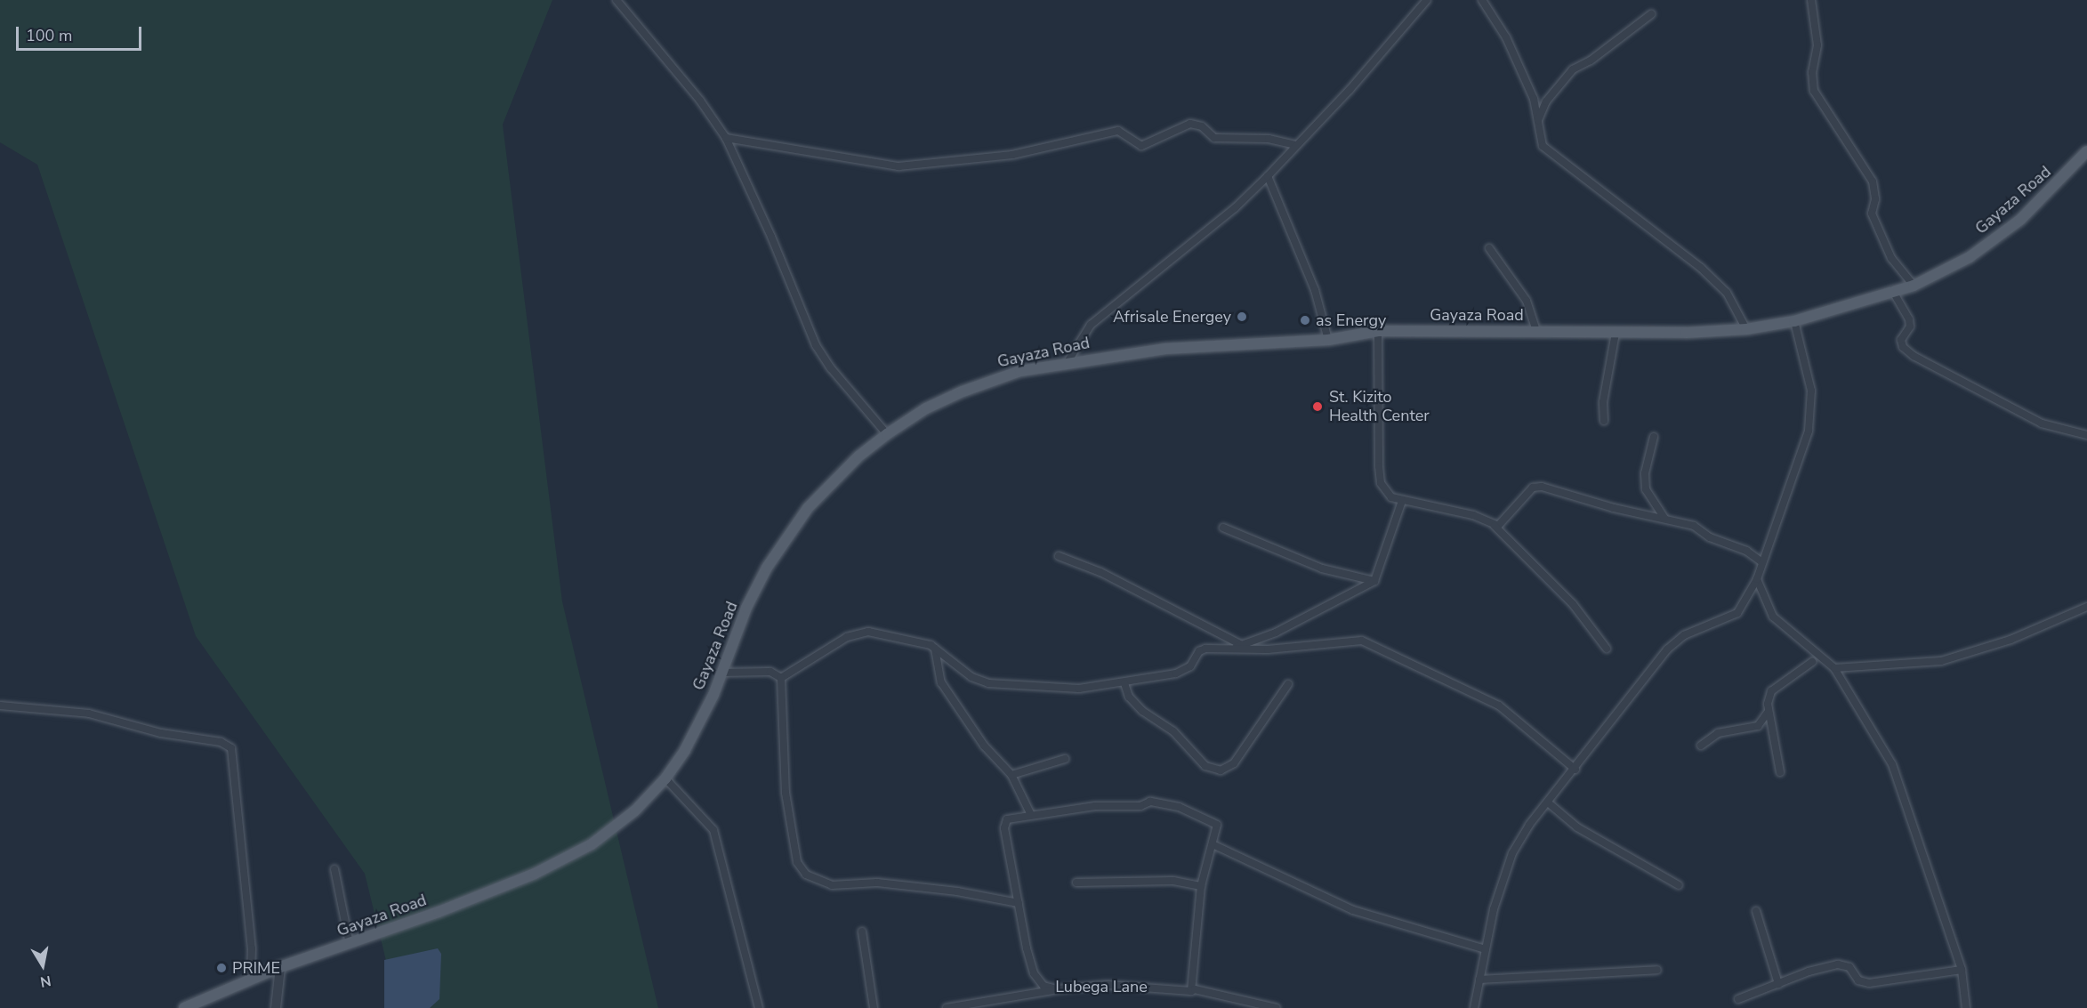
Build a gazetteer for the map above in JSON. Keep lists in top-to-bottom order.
{
  "streets": {
    "main road": ["Gayaza Road"],
    "street": ["Lubega Lane"]
  },
  "places": [
    "Afrisale Energey",
    "as Energy",
    "St. Kizito Health Center",
    "PRIME"
  ],
  "scale_bar": "100 m",
  "north": "bottom"
}
